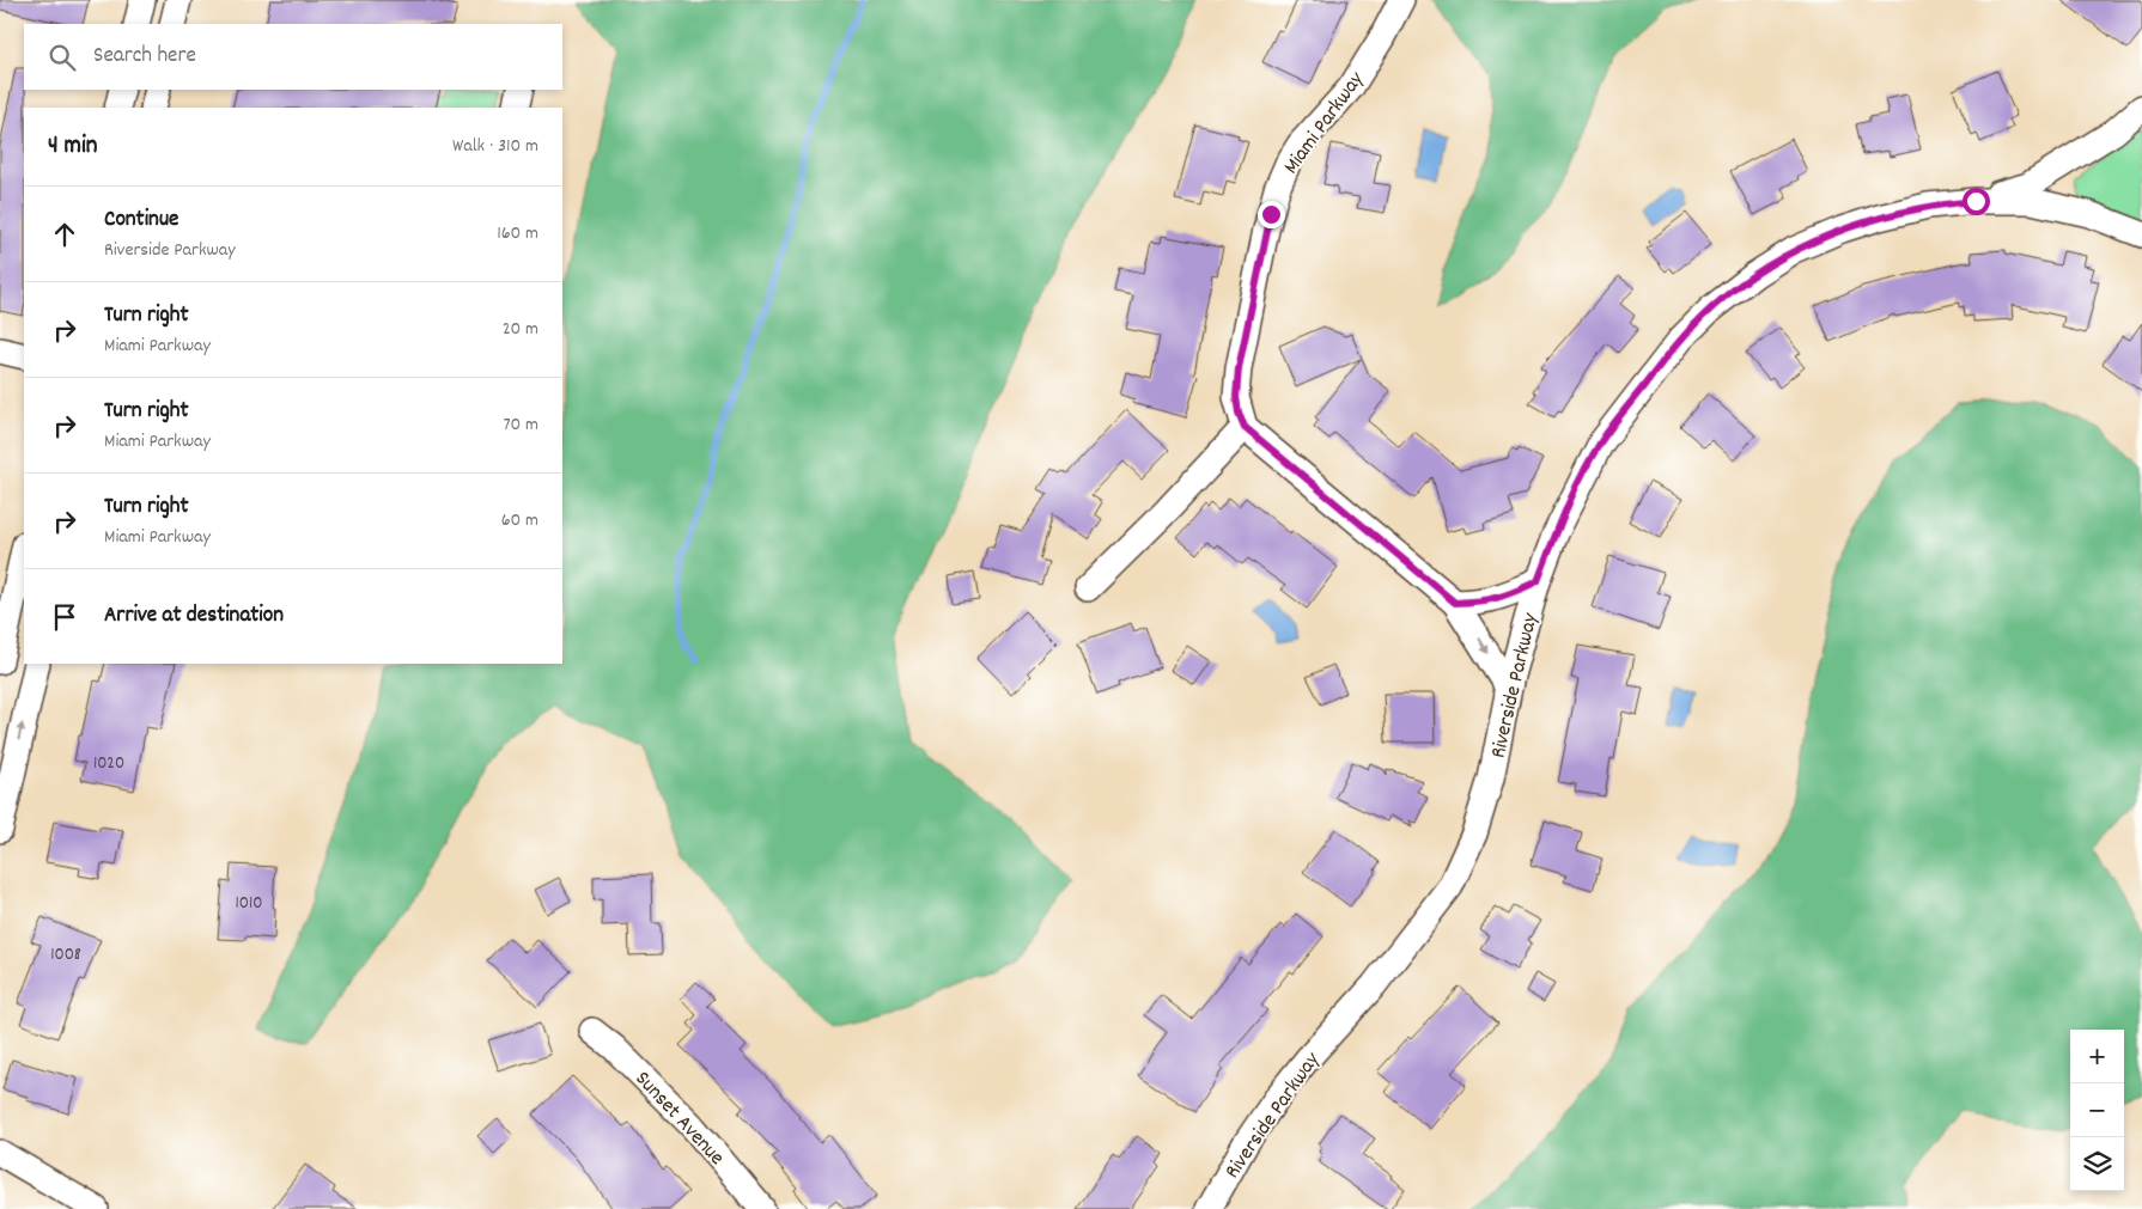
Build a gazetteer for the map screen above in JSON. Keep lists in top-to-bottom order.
{
  "streets": {
    "street": ["Miami Parkway", "Riverside Parkway", "Sunset Avenue"]
  },
  "house_numbers": ["1020", "1010", "1008"],
  "page": {
    "search": "Search here",
    "heading": ["4 min", "Walk · 310 m"],
    "list": [
      ["Continue", "Riverside Parkway", "160 m"],
      ["Turn right", "Miami Parkway", "20 m"],
      ["Turn right", "Miami Parkway", "70 m"],
      ["Turn right", "Miami Parkway", "60 m"],
      "Arrive at destination"
    ],
    "map_buttons": ["+", "−"]
  }
}
